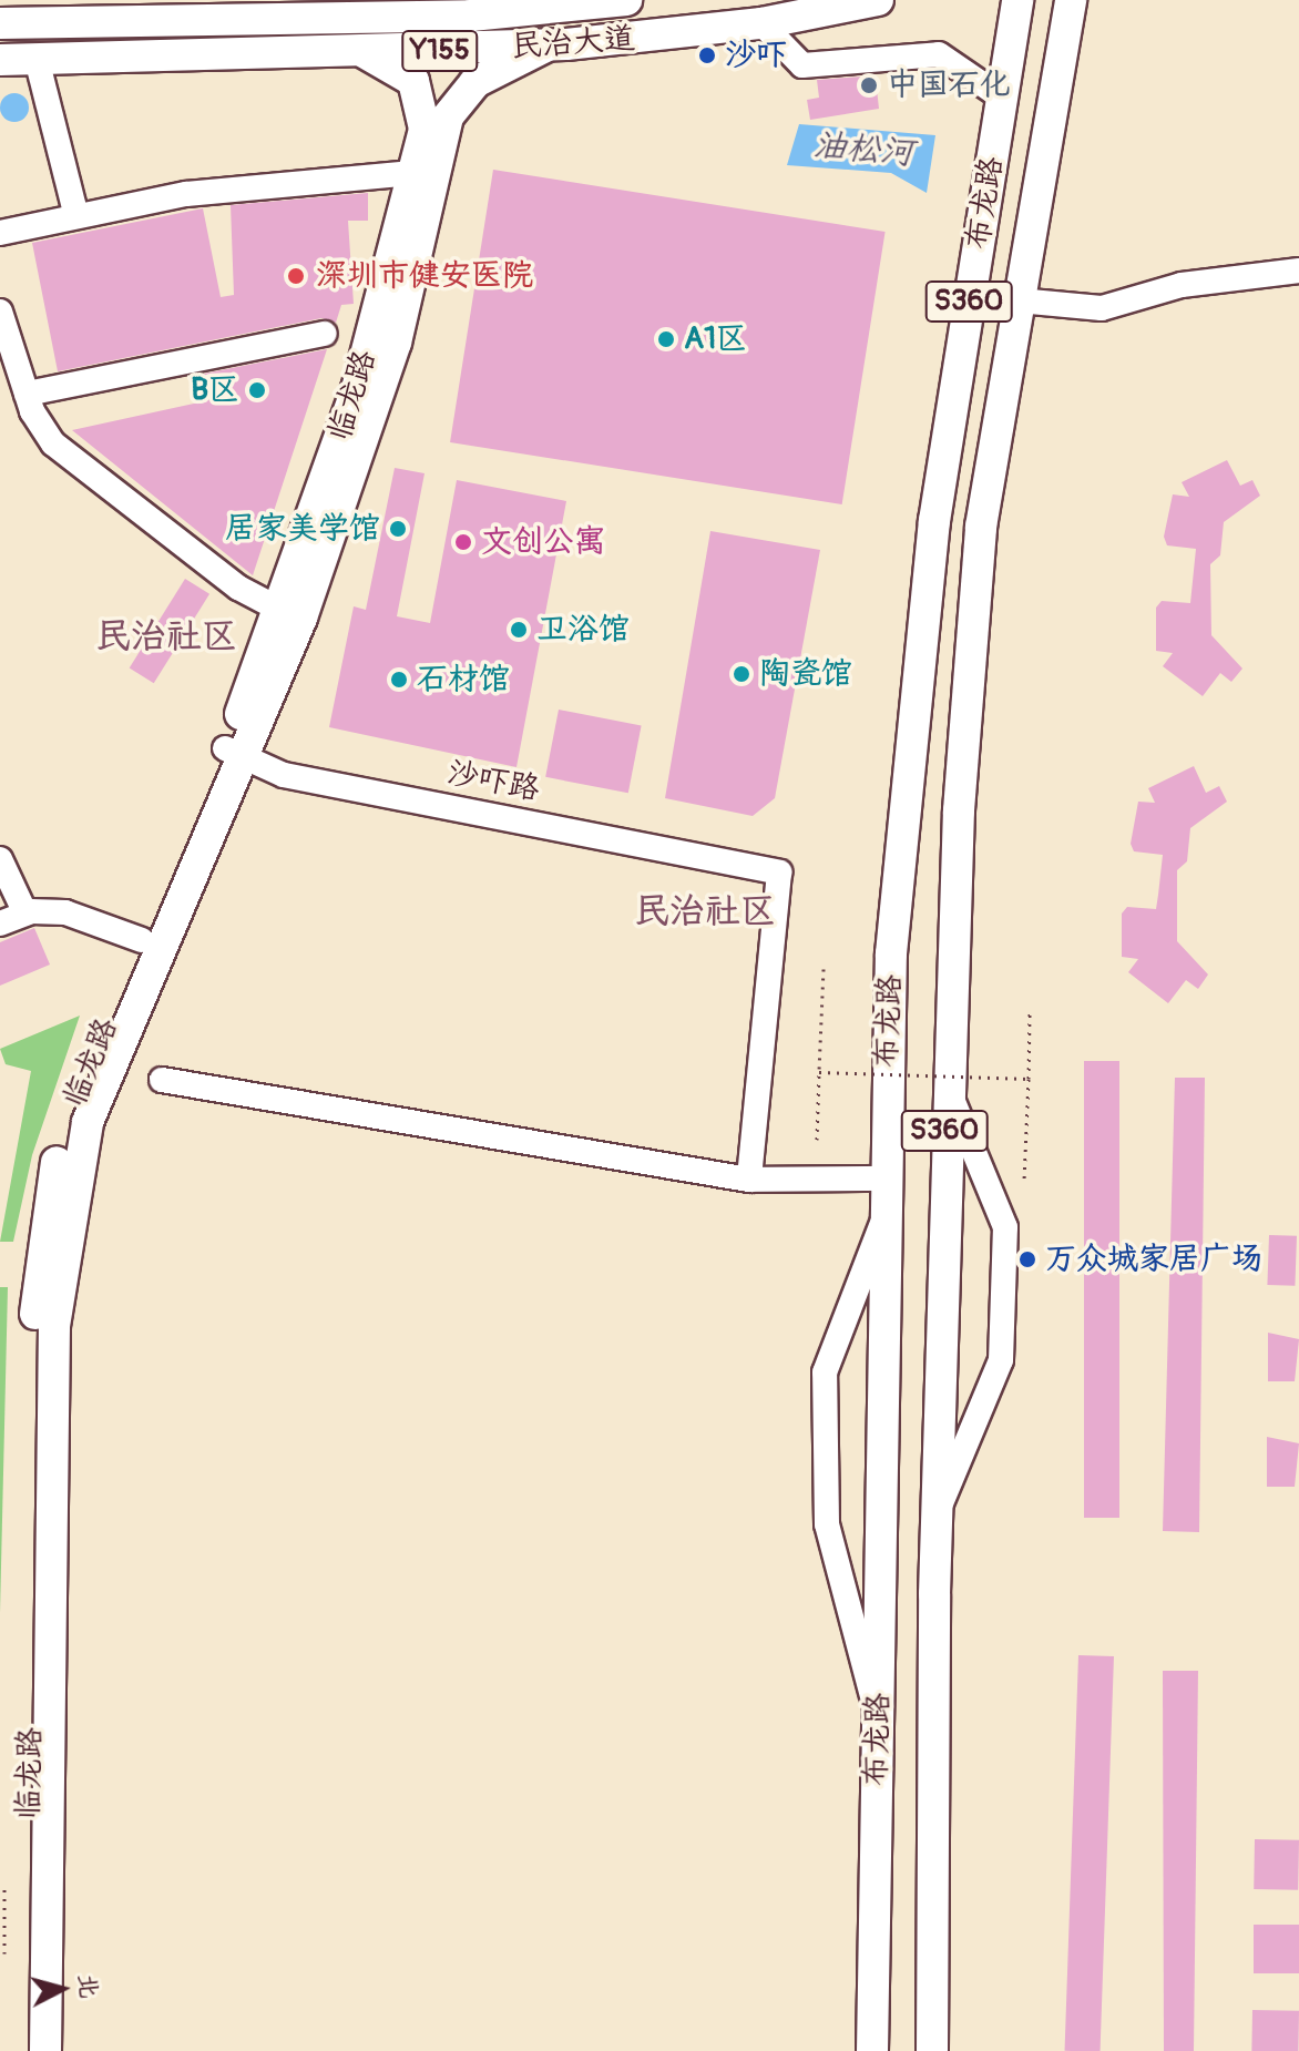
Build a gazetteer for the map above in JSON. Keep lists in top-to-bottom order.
{
  "streets": {
    "main road": [
      "民治大道",
      "Y155",
      "布龙路",
      "S360",
      "临龙路"
    ],
    "street": ["沙吓路"]
  },
  "crossings": [
    ["临龙路", "沙吓路"]
  ],
  "districts": ["民治社区", "民治社区"],
  "water": ["油松河"],
  "places": [
    "沙吓",
    "中国石化",
    "深圳市健安医院",
    "A1区",
    "B区",
    "居家美学馆",
    "文创公寓",
    "卫浴馆",
    "陶瓷馆",
    "石材馆",
    "万众城家居广场"
  ],
  "north": "right"
}
